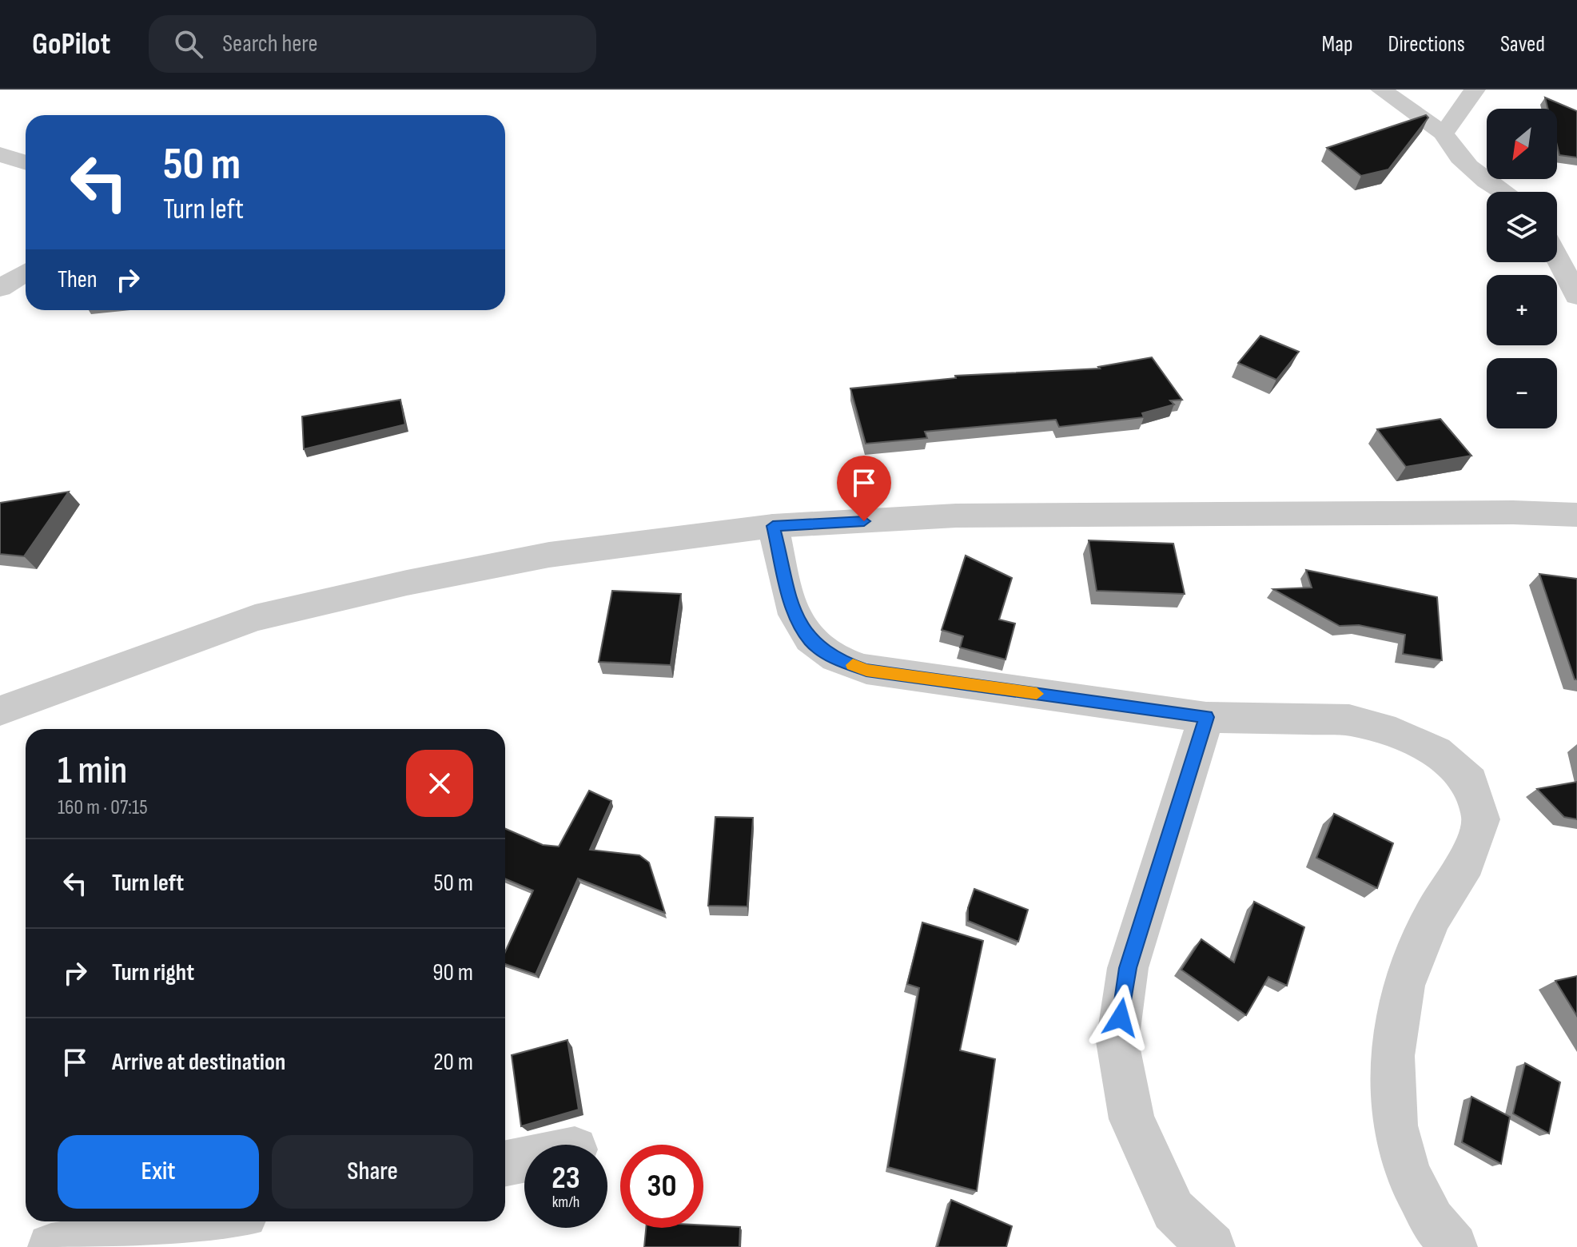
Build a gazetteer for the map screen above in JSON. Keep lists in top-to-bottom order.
{
  "north": "bottom left",
  "page": {
    "header": "GoPilot",
    "search": "Search here",
    "nav": ["Map", "Directions", "Saved"],
    "map_buttons": ["+", "−"],
    "turn": ["50 m", "Turn left"],
    "then": "Then",
    "heading": ["1 min", "160 m · 07:15"],
    "list": [
      {
        "name": "Turn left",
        "value": "50 m"
      },
      {
        "name": "Turn right",
        "value": "90 m"
      },
      {
        "name": "Arrive at destination",
        "value": "20 m"
      }
    ],
    "buttons": ["Exit", "Share"],
    "speed": "23 km/h",
    "limit": "30"
  }
}
